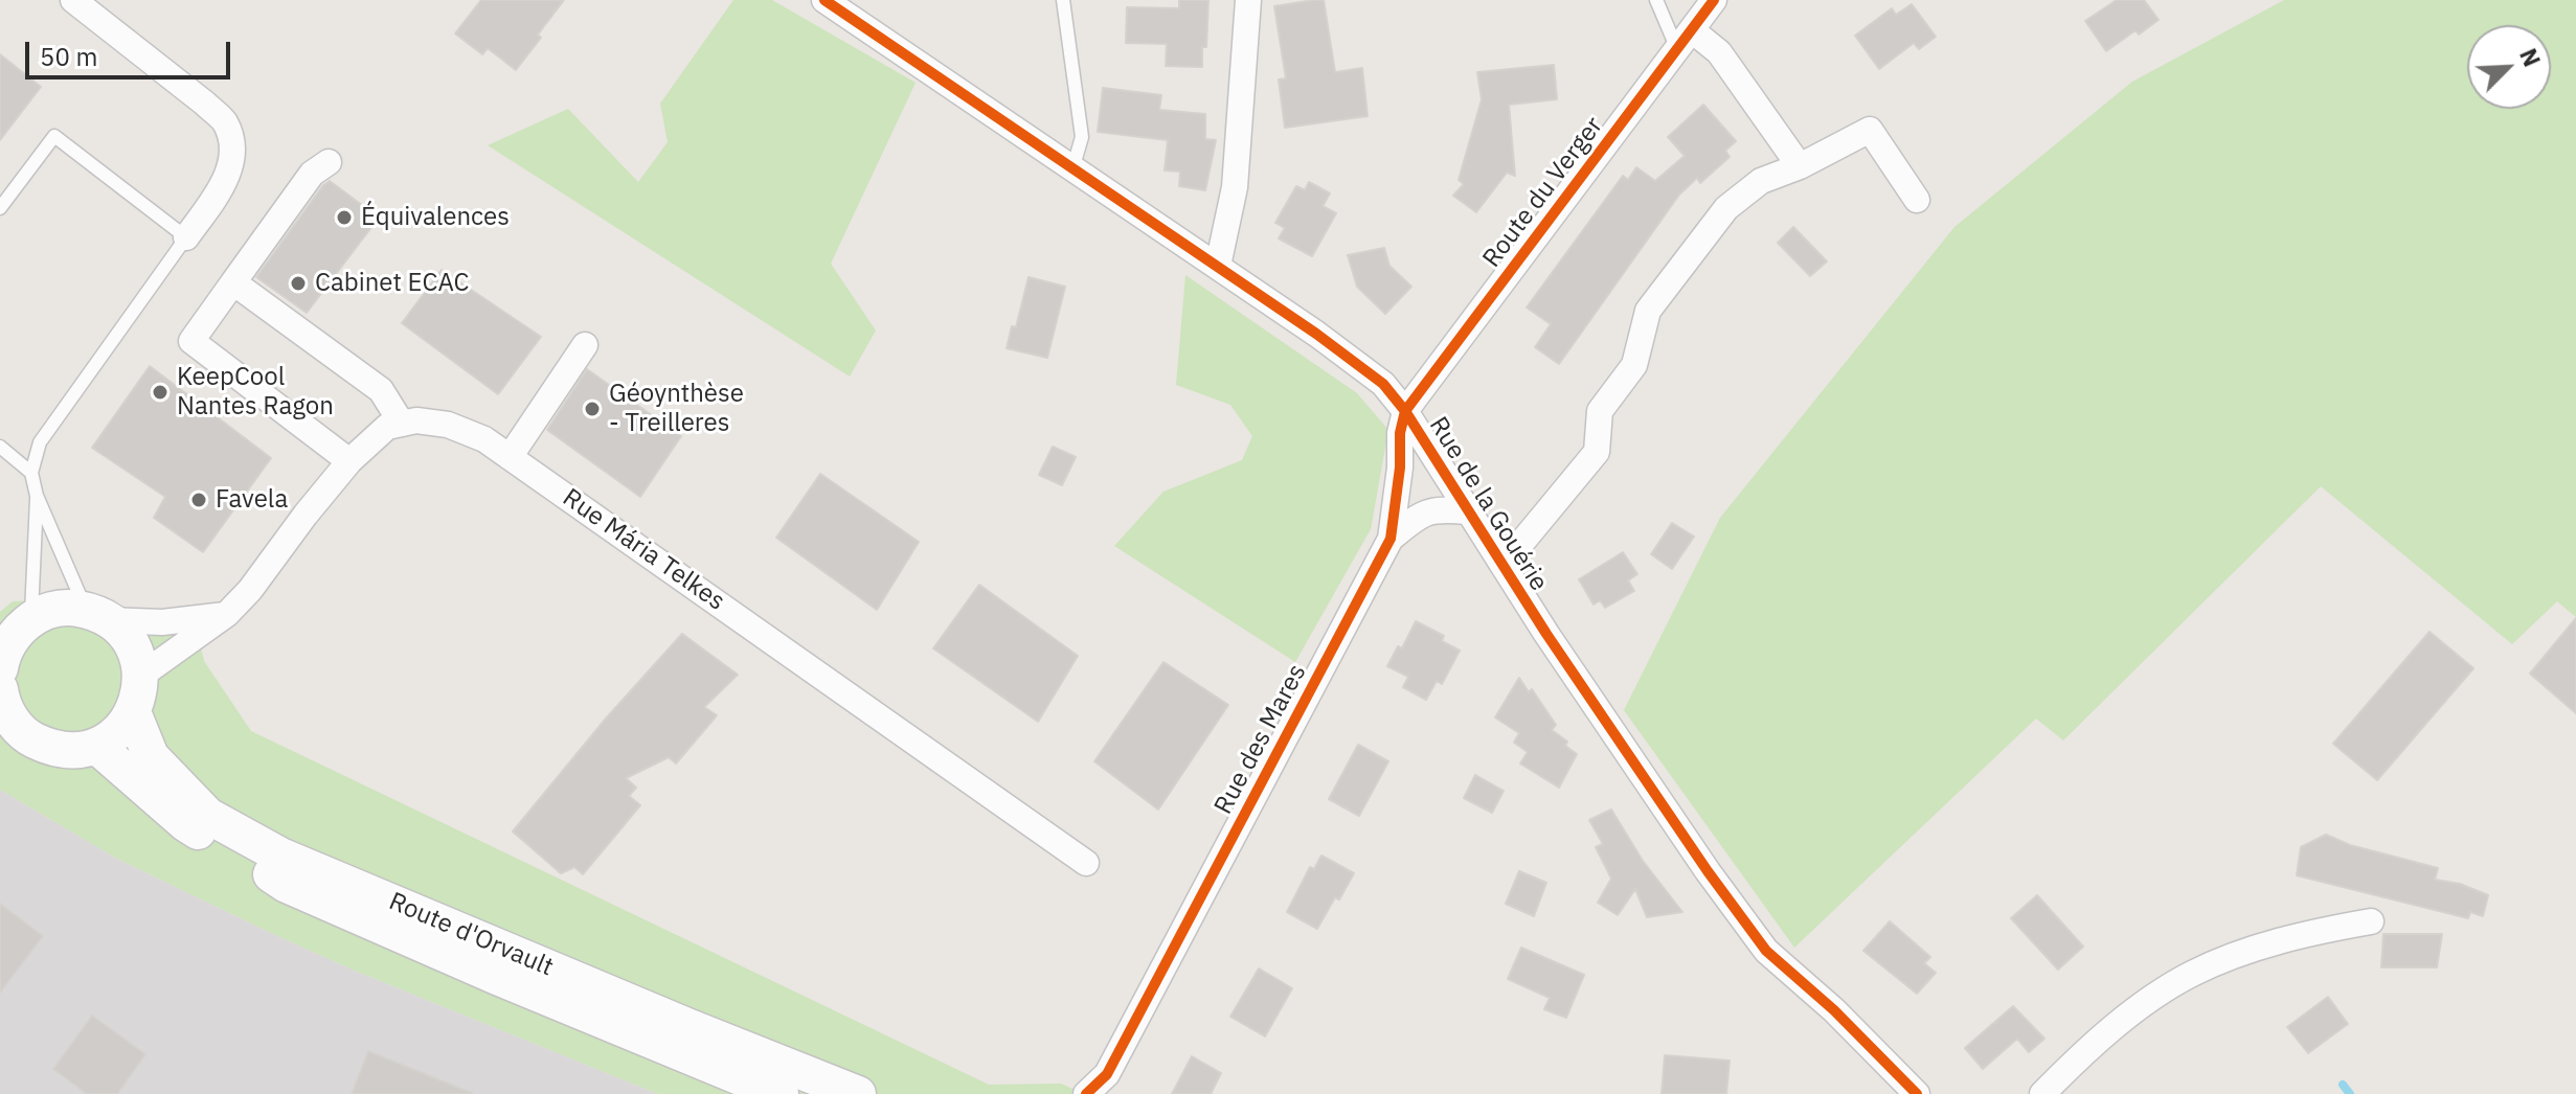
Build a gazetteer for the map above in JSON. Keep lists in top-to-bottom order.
{
  "streets": {
    "street": [
      "Route du Verger",
      "Rue de la Gouérie",
      "Rue Mária Telkes",
      "Rue des Mares",
      "Route d'Orvault"
    ]
  },
  "crossings": [
    ["Route du Verger", "Rue de la Gouérie"],
    ["Route du Verger", "Rue des Mares"],
    ["Rue de la Gouérie", "Rue des Mares"]
  ],
  "places": [
    "Équivalences",
    "Cabinet ECAC",
    "KeepCool Nantes Ragon",
    "Géoynthèse - Treilleres",
    "Favela"
  ],
  "scale_bar": "50 m",
  "north": "top right"
}
